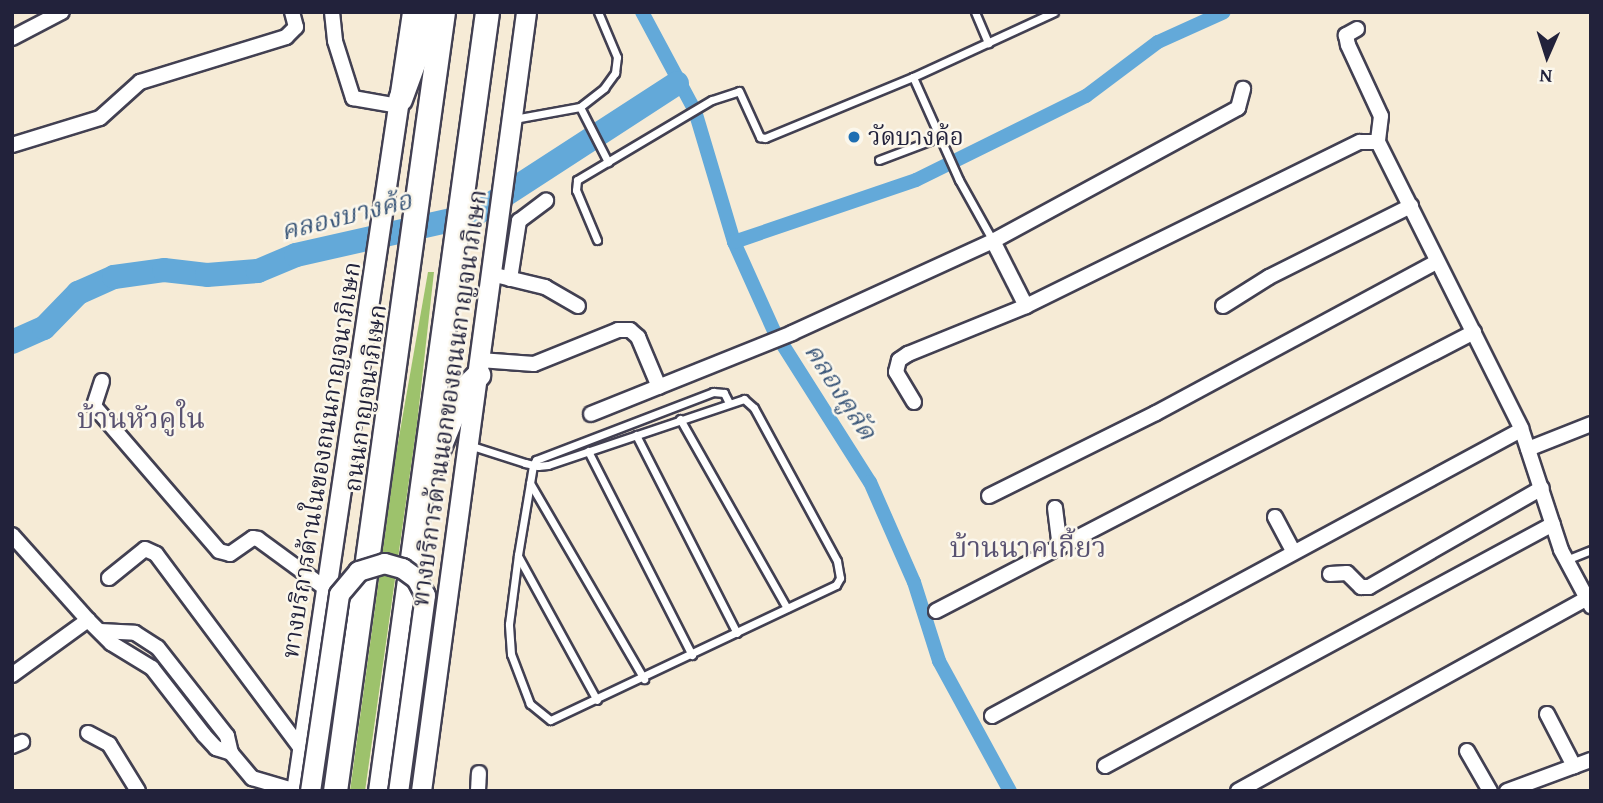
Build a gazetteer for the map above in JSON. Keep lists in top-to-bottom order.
{
  "streets": {
    "highway": ["ถนนกาญจนาภิเษก"],
    "main road": ["ทางบริการด้านนอกของถนนกาญจนาภิเษก", "ทางบริการด้านในของถนนกาญจนาภิเษก"]
  },
  "districts": ["บ้านหัวคูใน", "บ้านนาคเกี้ยว"],
  "water": ["คลองบางค้อ", "คลองคูลัด"],
  "places": ["วัดบางค้อ"],
  "north": "bottom"
}
